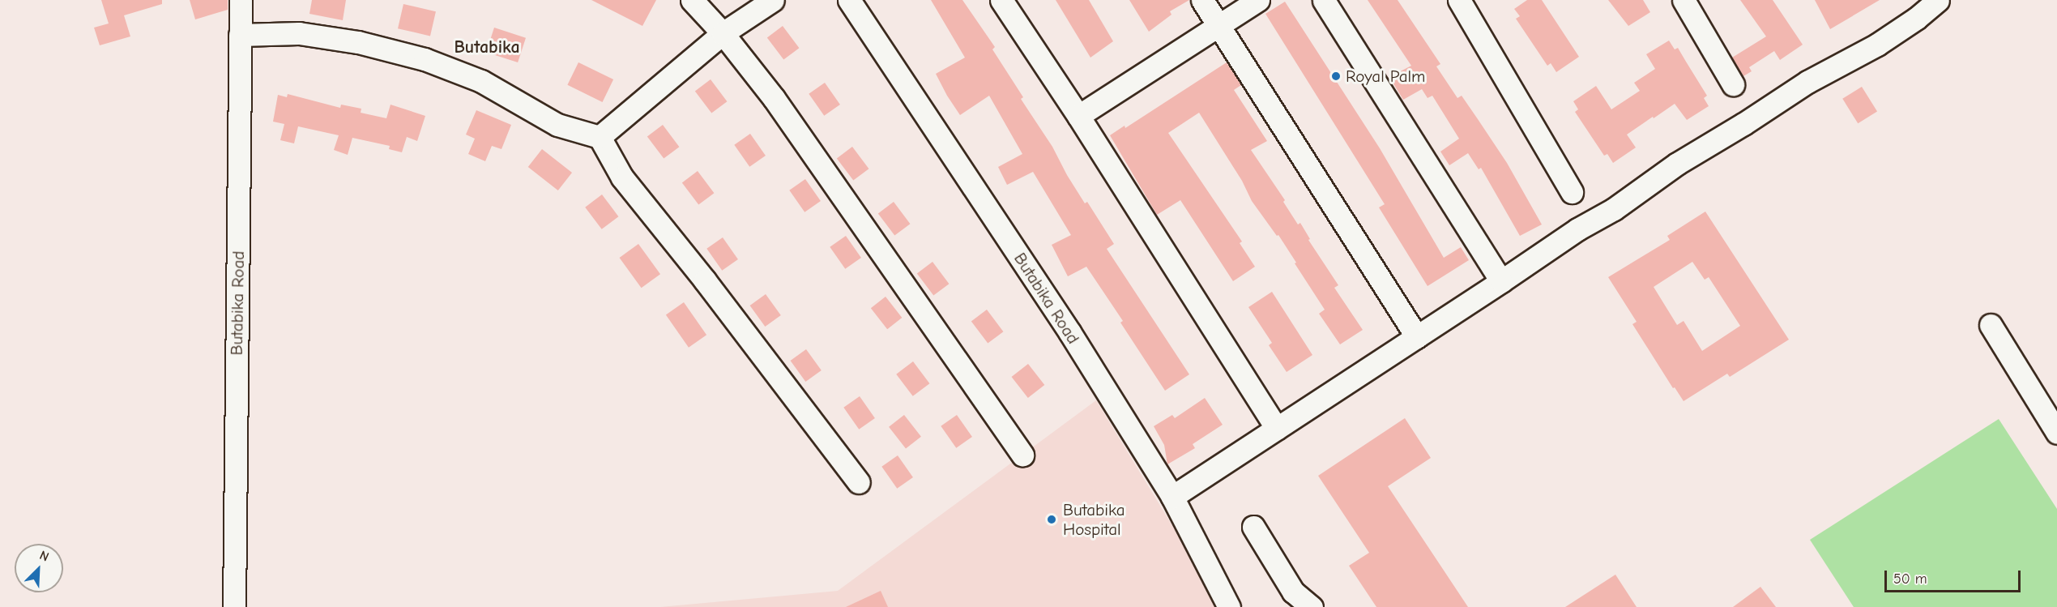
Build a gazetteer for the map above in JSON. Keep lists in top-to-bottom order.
{
  "streets": {
    "street": ["Butabika Road"]
  },
  "districts": ["Butabika"],
  "places": ["Royal Palm", "Butabika Hospital"],
  "scale_bar": "50 m",
  "north": "top right"
}
